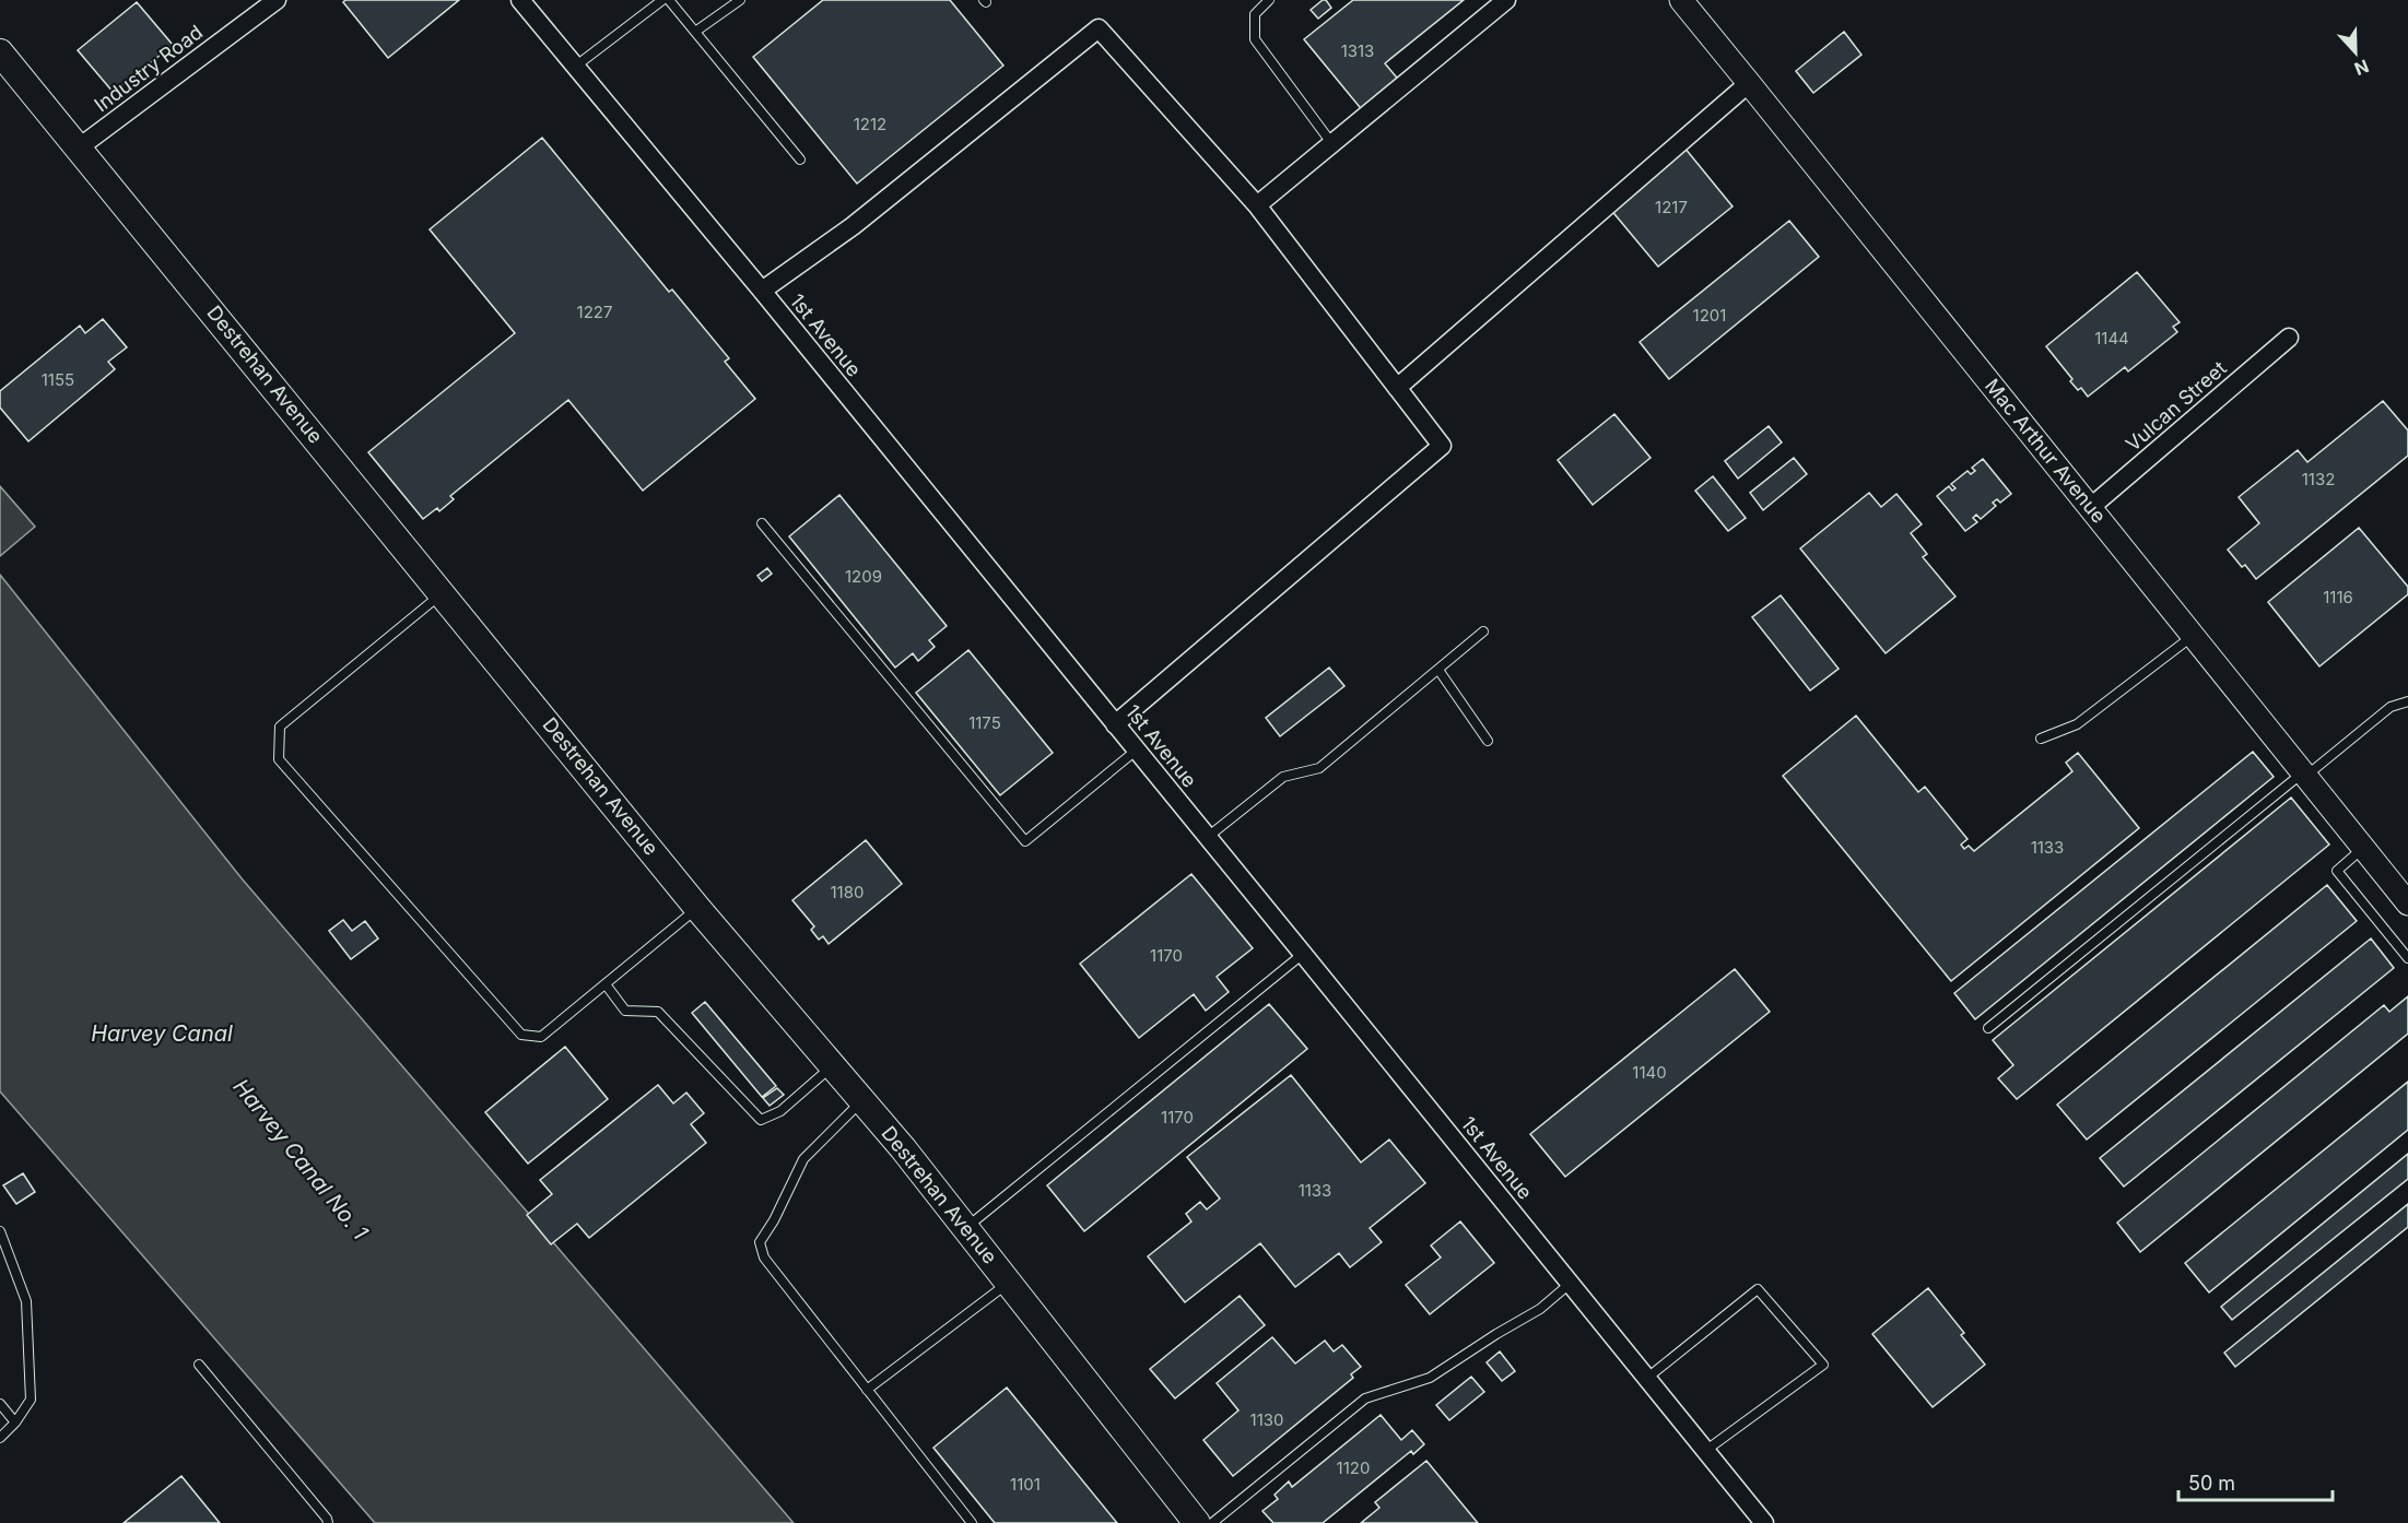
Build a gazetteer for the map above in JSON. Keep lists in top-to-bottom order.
{
  "streets": {
    "main road": ["Destrehan Avenue"],
    "street": [
      "Industry Road",
      "1st Avenue",
      "Vulcan Street",
      "Mac Arthur Avenue"
    ]
  },
  "crossings": [
    ["Industry Road", "Destrehan Avenue"],
    ["Vulcan Street", "Mac Arthur Avenue"]
  ],
  "water": ["Harvey Canal", "Harvey Canal No. 1"],
  "house_numbers": [
    "1313",
    "1212",
    "1217",
    "1227",
    "1201",
    "1144",
    "1155",
    "1132",
    "1209",
    "1116",
    "1175",
    "1133",
    "1180",
    "1170",
    "1140",
    "1170",
    "1133",
    "1130",
    "1120",
    "1101"
  ],
  "scale_bar": "50 m",
  "north": "bottom"
}
